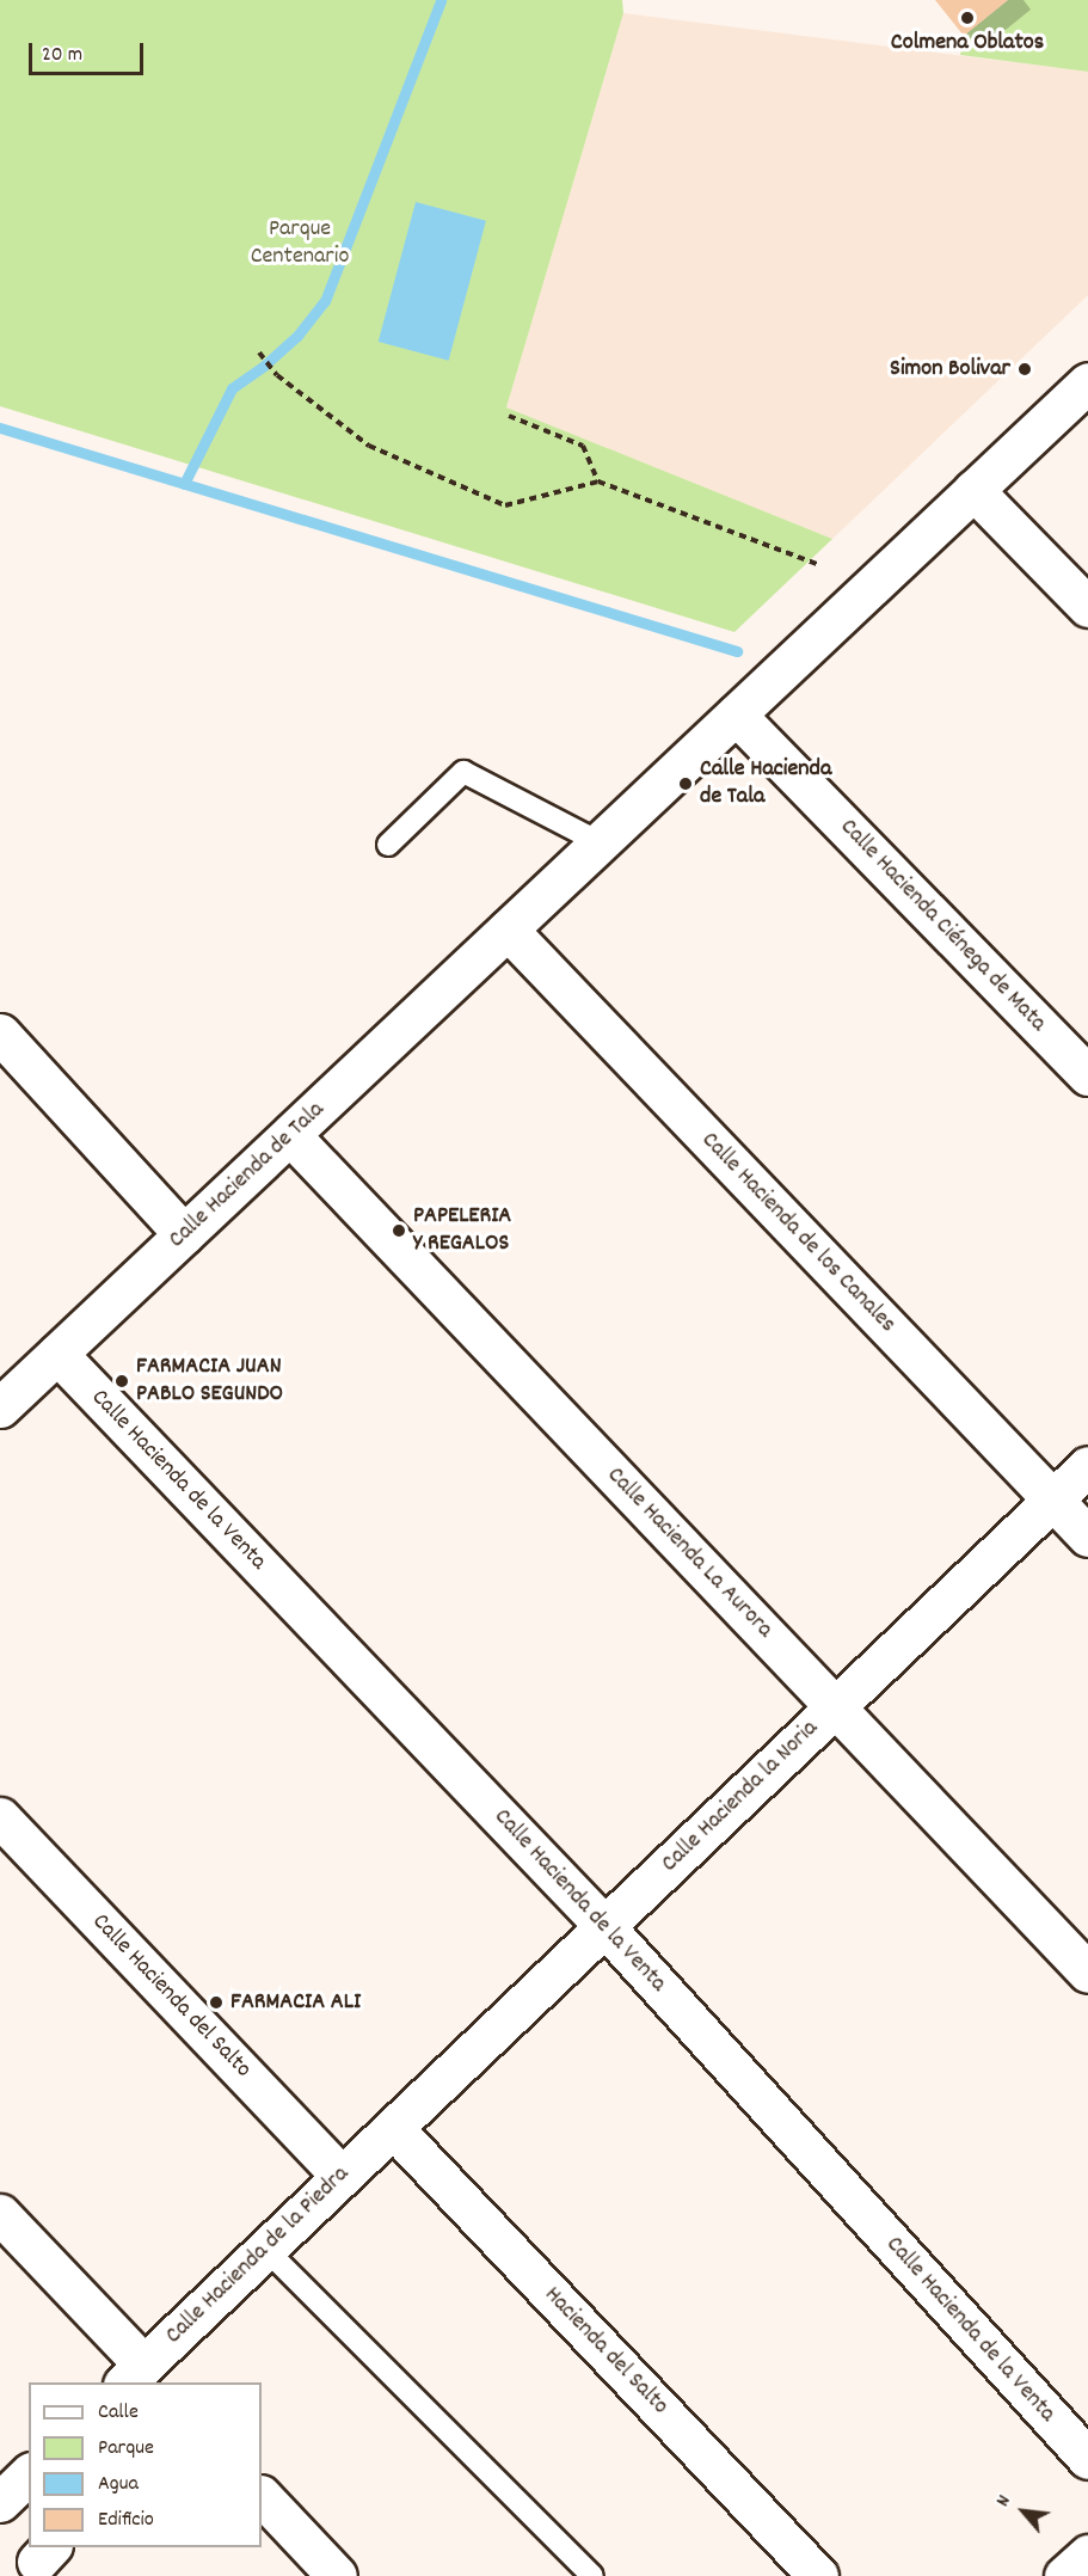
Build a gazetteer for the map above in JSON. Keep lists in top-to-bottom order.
{
  "streets": {
    "street": [
      "Calle Hacienda Ciénega de Mata",
      "Calle Hacienda de Tala",
      "Calle Hacienda de los Canales",
      "Calle Hacienda de la Venta",
      "Calle Hacienda La Aurora",
      "Calle Hacienda la Noria",
      "Calle Hacienda del Salto",
      "Calle Hacienda de la Piedra",
      "Hacienda del Salto"
    ]
  },
  "crossings": [
    ["Calle Hacienda Ciénega de Mata", "Calle Hacienda de Tala"],
    ["Calle Hacienda de Tala", "Calle Hacienda de los Canales"],
    ["Calle Hacienda de Tala", "Calle Hacienda de la Venta"],
    ["Calle Hacienda de Tala", "Calle Hacienda La Aurora"],
    ["Calle Hacienda de los Canales", "Calle Hacienda la Noria"],
    ["Calle Hacienda de la Venta", "Calle Hacienda la Noria"],
    ["Calle Hacienda La Aurora", "Calle Hacienda la Noria"],
    ["Calle Hacienda la Noria", "Calle Hacienda de la Piedra"],
    ["Calle Hacienda la Noria", "Hacienda del Salto"],
    ["Calle Hacienda del Salto", "Calle Hacienda de la Piedra"],
    ["Calle Hacienda de la Piedra", "Hacienda del Salto"]
  ],
  "parks": ["Parque Centenario"],
  "places": [
    "Colmena Oblatos",
    "Simon Bolivar",
    "Calle Hacienda de Tala",
    "PAPELERIA Y REGALOS",
    "FARMACIA JUAN PABLO SEGUNDO",
    "FARMACIA ALI"
  ],
  "legend": [
    "Calle",
    "Parque",
    "Agua",
    "Edificio"
  ],
  "scale_bar": "20 m",
  "north": "top left"
}
